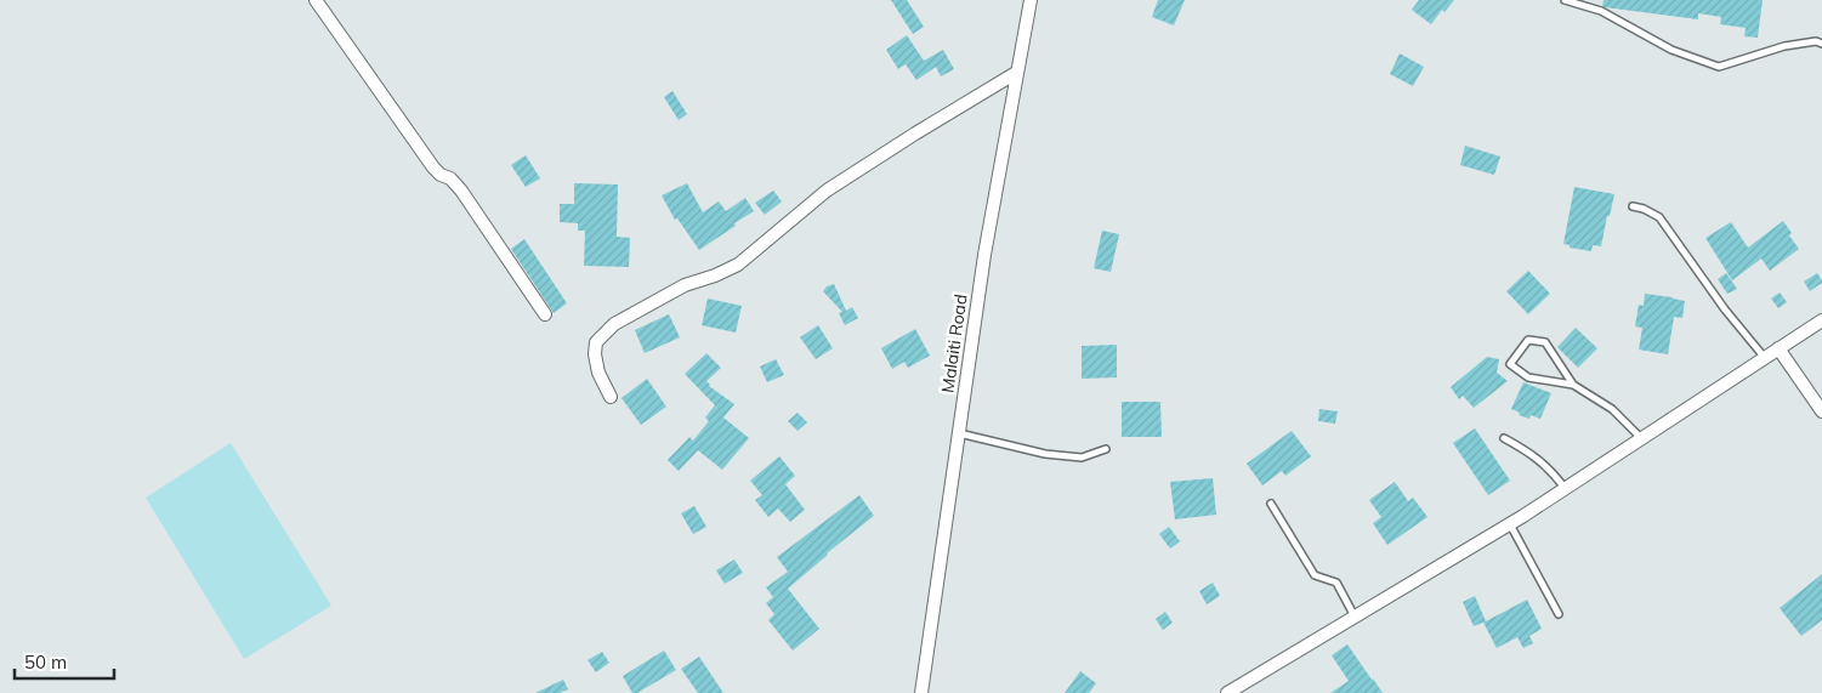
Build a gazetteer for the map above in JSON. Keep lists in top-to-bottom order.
{
  "streets": {
    "street": ["Malaiti Road"]
  },
  "scale_bar": "50 m"
}
